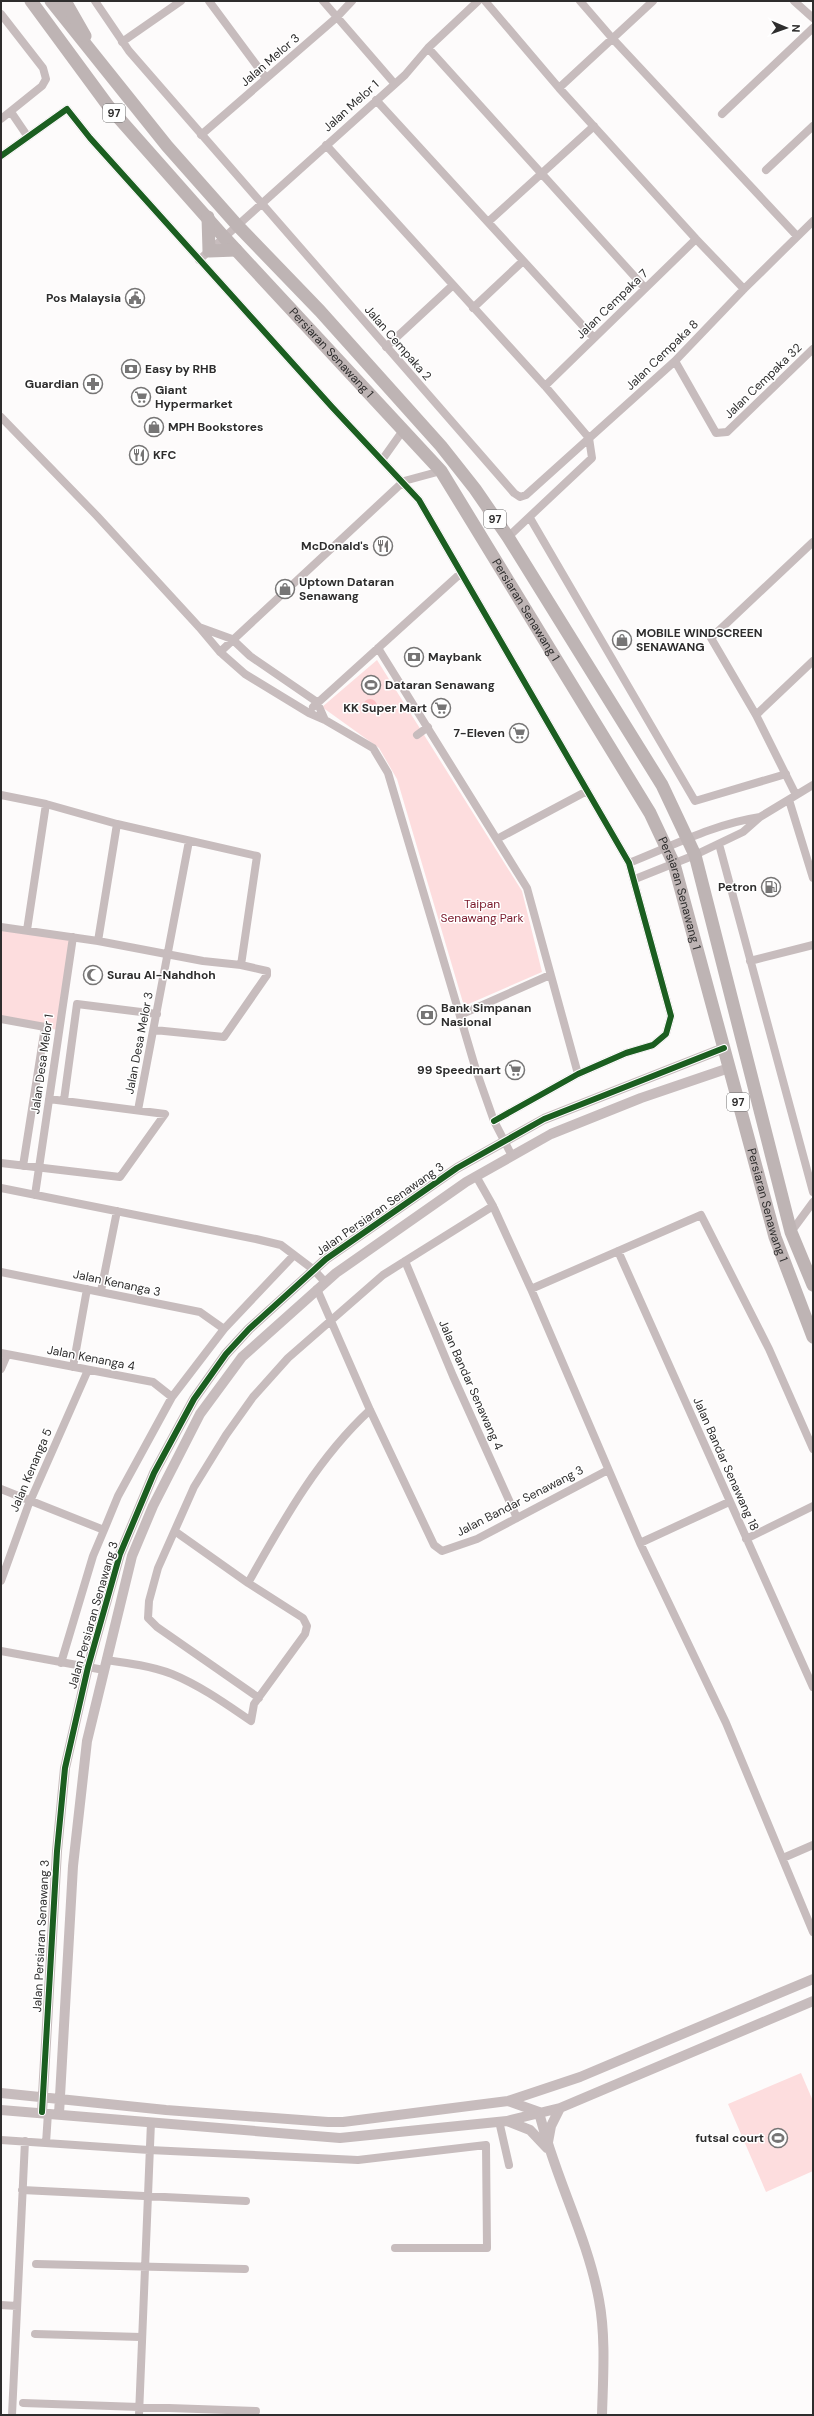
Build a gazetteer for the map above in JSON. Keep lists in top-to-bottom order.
{
  "streets": {
    "main road": ["97", "Persiaran Senawang 1"],
    "street": [
      "Jalan Melor 3",
      "Jalan Melor 1",
      "Jalan Cempaka 7",
      "Jalan Cempaka 2",
      "Jalan Cempaka 8",
      "Jalan Cempaka 32",
      "Jalan Desa Melor 3",
      "Jalan Desa Melor 1",
      "Jalan Persiaran Senawang 3",
      "Jalan Kenanga 3",
      "Jalan Kenanga 4",
      "Jalan Bandar Senawang 4",
      "Jalan Bandar Senawang 18",
      "Jalan Kenanga 5",
      "Jalan Bandar Senawang 3"
    ]
  },
  "crossings": [
    ["Jalan Melor 3", "Jalan Cempaka 2"],
    ["Jalan Melor 1", "Jalan Cempaka 2"],
    ["Jalan Melor 1", "Persiaran Senawang 1"],
    ["Jalan Cempaka 2", "Jalan Cempaka 8"],
    ["Persiaran Senawang 1", "Jalan Persiaran Senawang 3"],
    ["Jalan Cempaka 8", "Jalan Cempaka 32"],
    ["Jalan Kenanga 4", "Jalan Kenanga 5"],
    ["Jalan Bandar Senawang 4", "Jalan Bandar Senawang 3"]
  ],
  "parks": ["Taipan Senawang Park"],
  "places": {
    "public building": ["Pos Malaysia"],
    "bank": ["Easy by RHB", "Maybank", "Bank Simpanan Nasional"],
    "pharmacy": ["Guardian"],
    "supermarket": [
      "Giant Hypermarket",
      "KK Super Mart",
      "7-Eleven",
      "99 Speedmart"
    ],
    "shop": ["MPH Bookstores", "Uptown Dataran Senawang", "MOBILE WINDSCREEN SENAWANG"],
    "restaurant": ["KFC", "McDonald's"],
    "sports": ["Dataran Senawang", "futsal court"],
    "fuel station": ["Petron"],
    "mosque": ["Surau Al-Nahdhoh"]
  },
  "north": "right"
}
